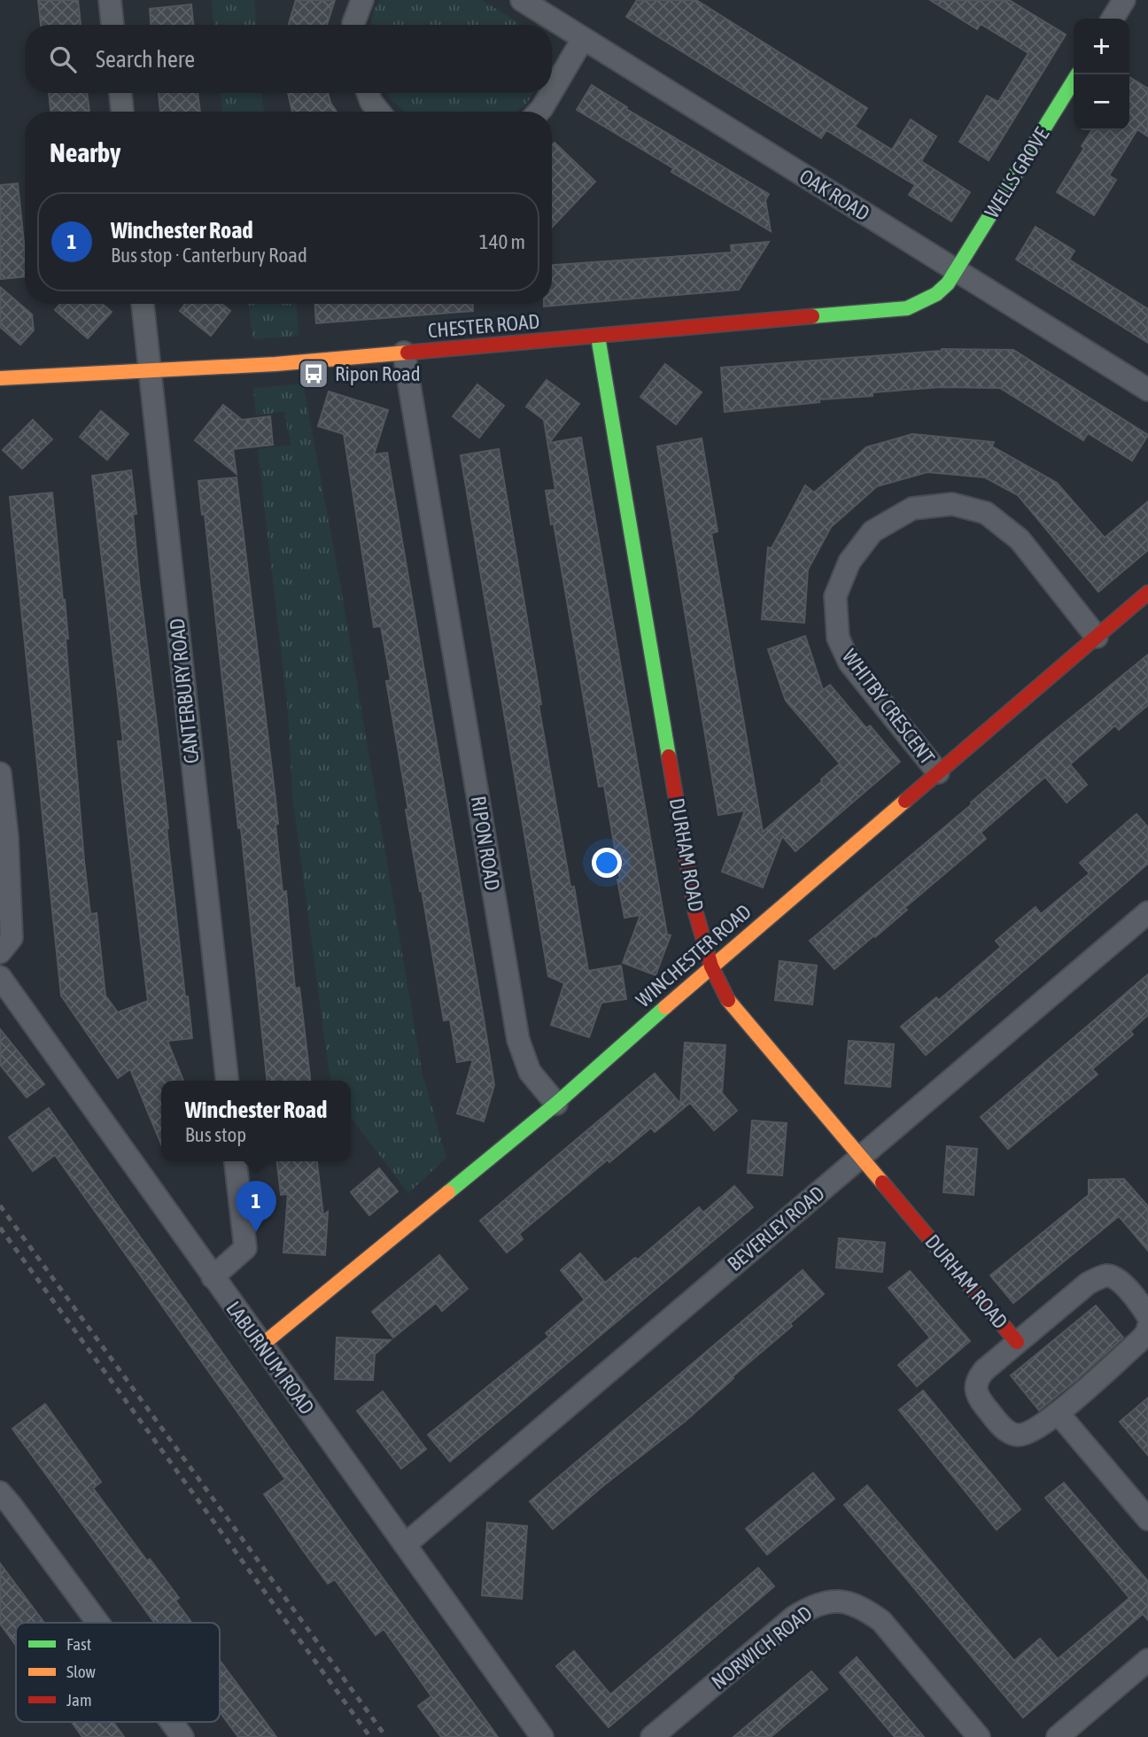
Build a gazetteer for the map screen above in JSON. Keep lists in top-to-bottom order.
{
  "streets": {
    "street": [
      "WELLS GROVE",
      "OAK ROAD",
      "CHESTER ROAD",
      "CANTERBURY ROAD",
      "WHITBY CRESCENT",
      "RIPON ROAD",
      "DURHAM ROAD",
      "WINCHESTER ROAD",
      "BEVERLEY ROAD",
      "LABURNUM ROAD",
      "NORWICH ROAD"
    ]
  },
  "crossings": [
    ["WELLS GROVE", "OAK ROAD"],
    ["WELLS GROVE", "CHESTER ROAD"],
    ["OAK ROAD", "CHESTER ROAD"],
    ["CHESTER ROAD", "CANTERBURY ROAD"],
    ["CHESTER ROAD", "RIPON ROAD"],
    ["CHESTER ROAD", "DURHAM ROAD"],
    ["WHITBY CRESCENT", "WINCHESTER ROAD"],
    ["RIPON ROAD", "WINCHESTER ROAD"],
    ["DURHAM ROAD", "WINCHESTER ROAD"],
    ["DURHAM ROAD", "BEVERLEY ROAD"],
    ["WINCHESTER ROAD", "LABURNUM ROAD"],
    ["BEVERLEY ROAD", "LABURNUM ROAD"]
  ],
  "places": {
    "bus stop": ["Ripon Road"]
  },
  "legend": ["Fast", "Slow", "Jam"],
  "page": {
    "map_buttons": ["+", "−"],
    "search": "Search here",
    "heading": "Nearby",
    "list": [
      {
        "mark": "1",
        "name": "Winchester Road",
        "note": "Bus stop · Canterbury Road",
        "value": "140 m"
      }
    ],
    "popup": ["Winchester Road", "Bus stop"],
    "pins": "1"
  }
}
